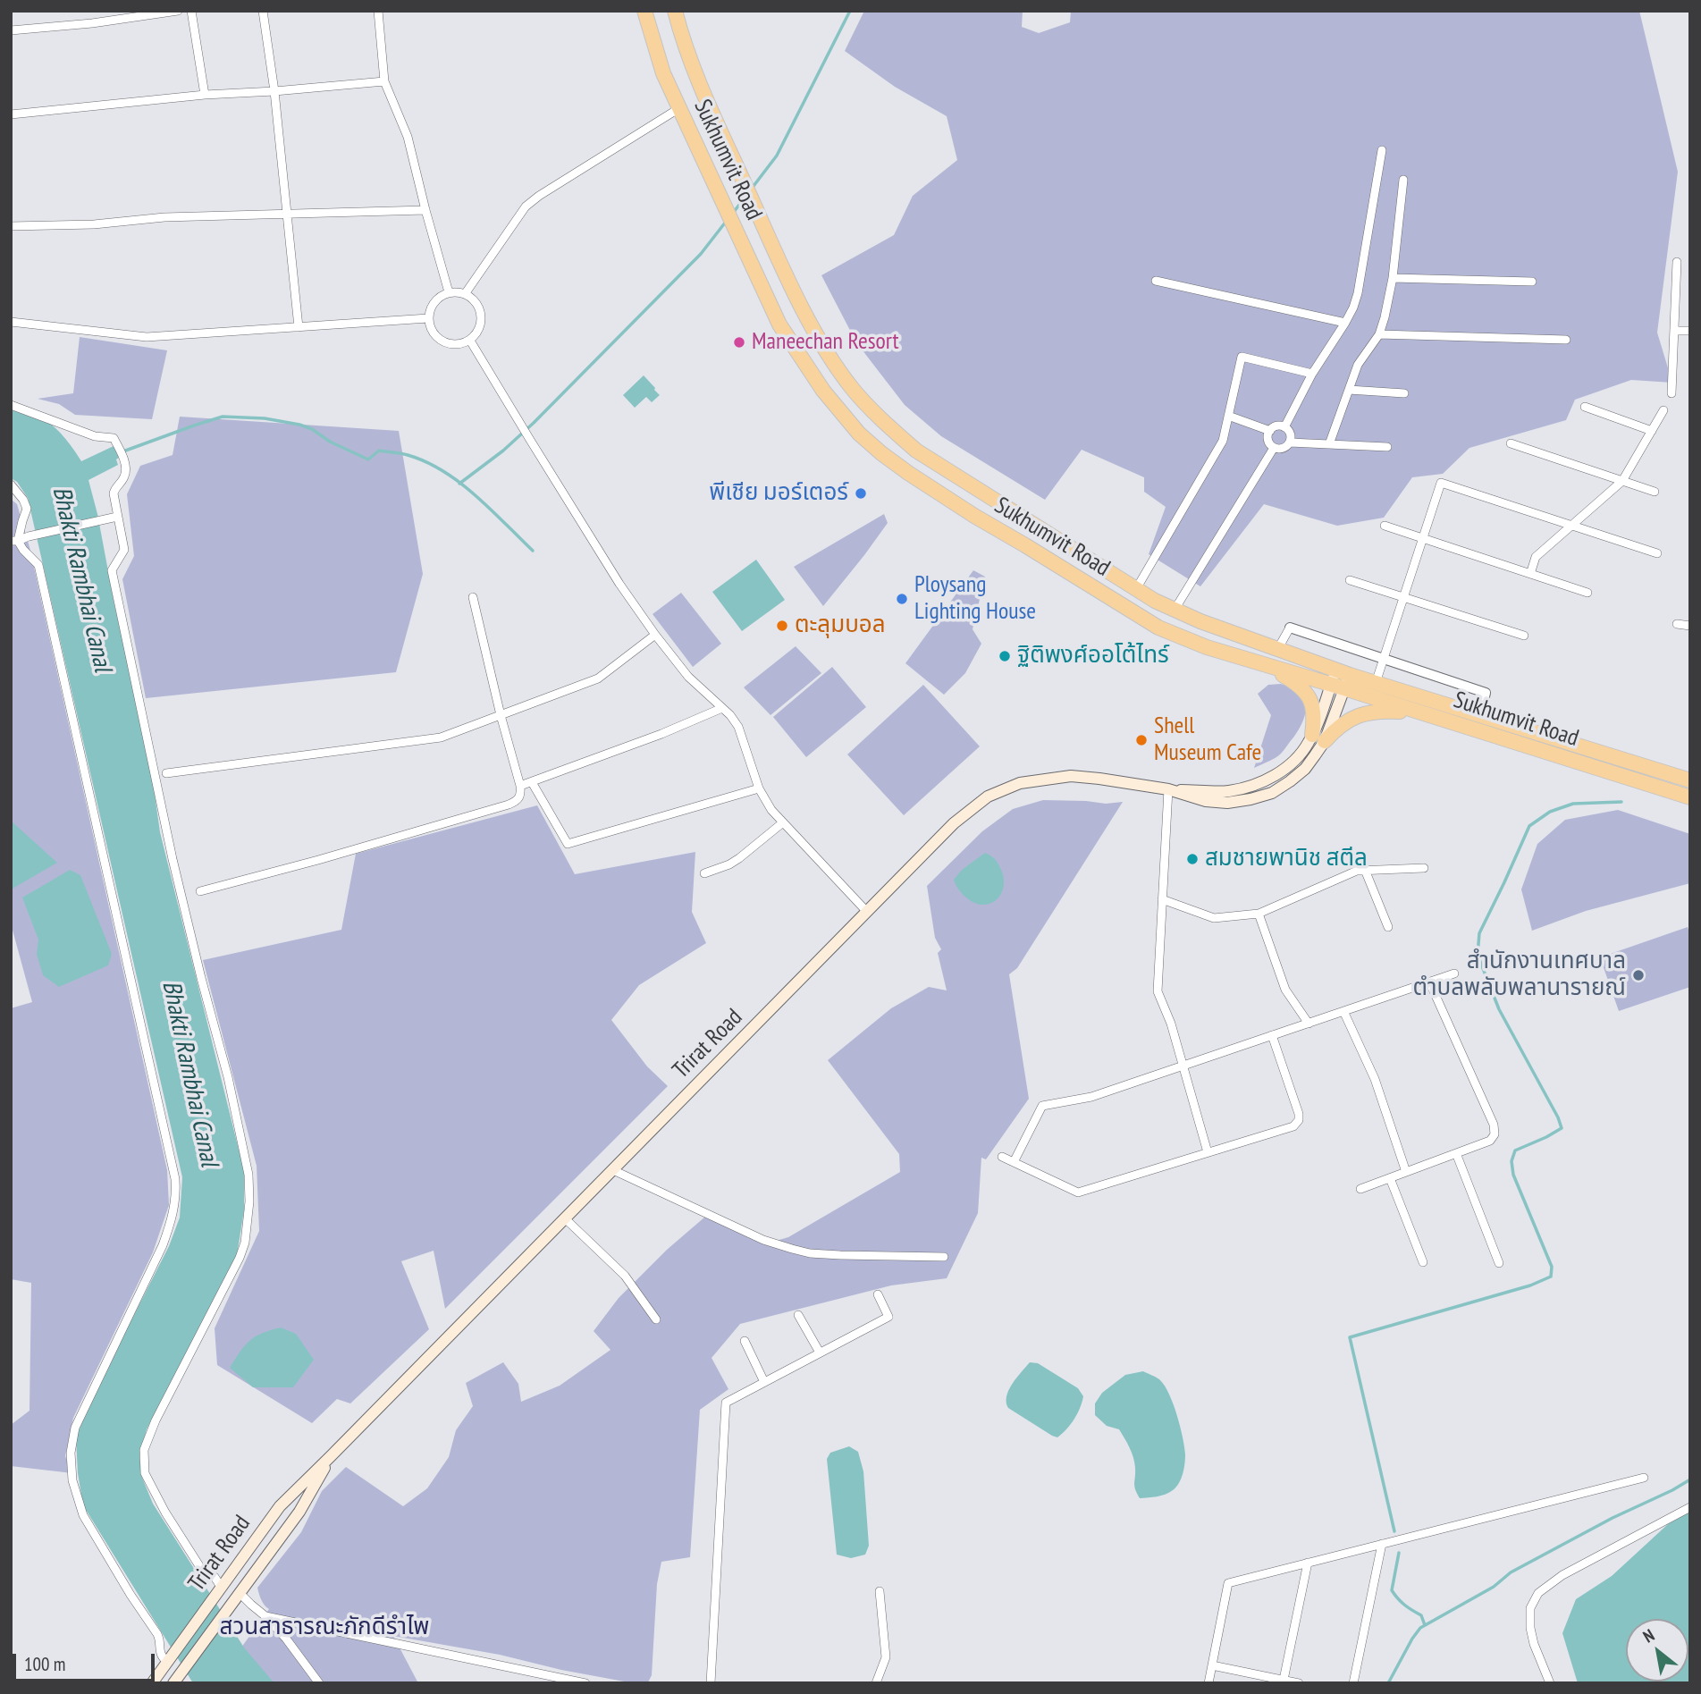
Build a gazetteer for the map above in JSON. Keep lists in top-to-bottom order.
{
  "streets": {
    "highway": ["Sukhumvit Road"],
    "main road": ["Trirat Road"]
  },
  "crossings": [
    ["Sukhumvit Road", "Trirat Road"]
  ],
  "water": ["Bhakti Rambhai Canal"],
  "parks": ["สวนสาธารณะภักดีรำไพ"],
  "places": [
    "Maneechan Resort",
    "พีเชีย มอร์เตอร์",
    "Ploysang Lighting House",
    "ตะลุมบอล",
    "ฐิติพงศ์ออโต้ไทร์",
    "Shell Museum Cafe",
    "สมชายพานิช สตีล",
    "สำนักงานเทศบาล ตำบลพลับพลานารายณ์"
  ],
  "scale_bar": "100 m",
  "north": "top left"
}
